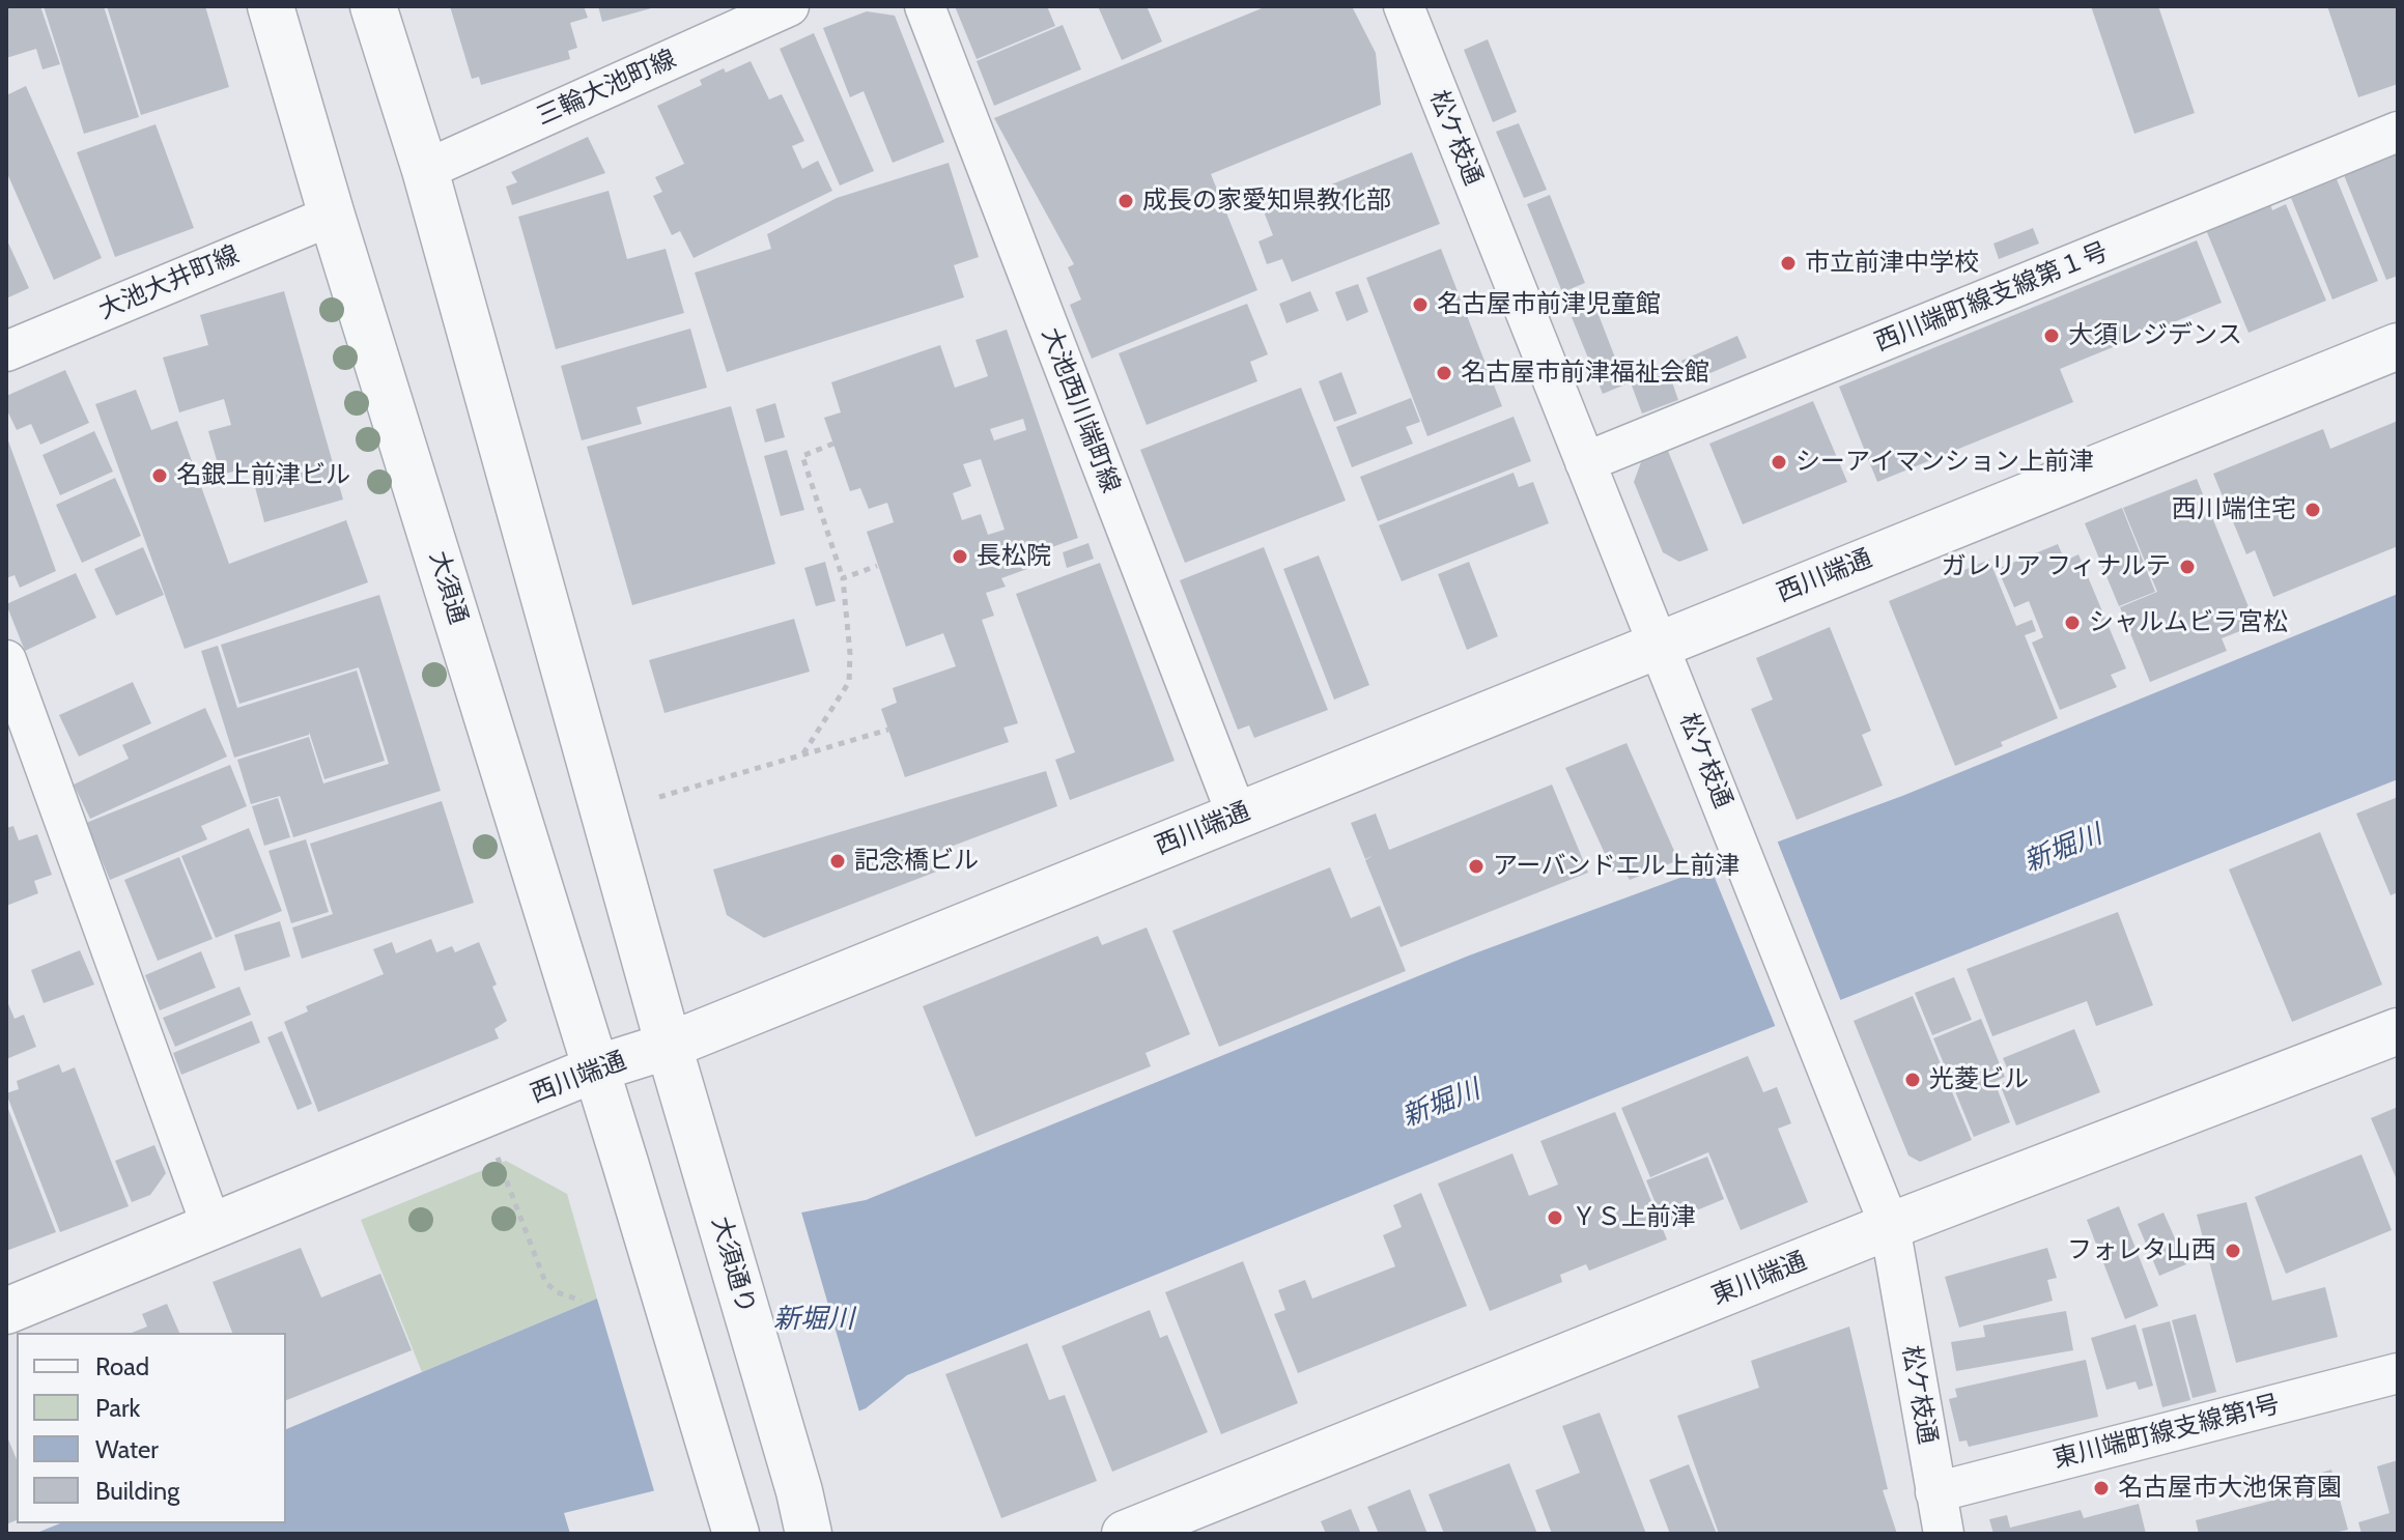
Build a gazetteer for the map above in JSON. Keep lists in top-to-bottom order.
{
  "streets": {
    "street": [
      "三輪大池町線",
      "松ケ枝通",
      "大池大井町線",
      "西川端町線支線第１号",
      "大池西川端町線",
      "西川端通",
      "大須通",
      "大須通り",
      "東川端通",
      "東川端町線支線第1号"
    ]
  },
  "crossings": [
    ["松ケ枝通", "西川端町線支線第１号"],
    ["松ケ枝通", "西川端通"],
    ["松ケ枝通", "東川端通"],
    ["松ケ枝通", "東川端町線支線第1号"],
    ["大池大井町線", "大須通"],
    ["大池西川端町線", "西川端通"],
    ["西川端通", "大須通"],
    ["西川端通", "大須通り"]
  ],
  "water": ["新堀川"],
  "places": [
    "成長の家愛知県教化部",
    "市立前津中学校",
    "名古屋市前津児童館",
    "大須レジデンス",
    "名古屋市前津福祉会館",
    "シーアイマンション上前津",
    "名銀上前津ビル",
    "西川端住宅",
    "長松院",
    "ガレリア フィナルテ",
    "シャルムビラ宮松",
    "記念橋ビル",
    "アーバンドエル上前津",
    "光菱ビル",
    "ＹＳ上前津",
    "フォレタ山西",
    "名古屋市大池保育園"
  ],
  "legend": [
    "Road",
    "Park",
    "Water",
    "Building"
  ]
}
